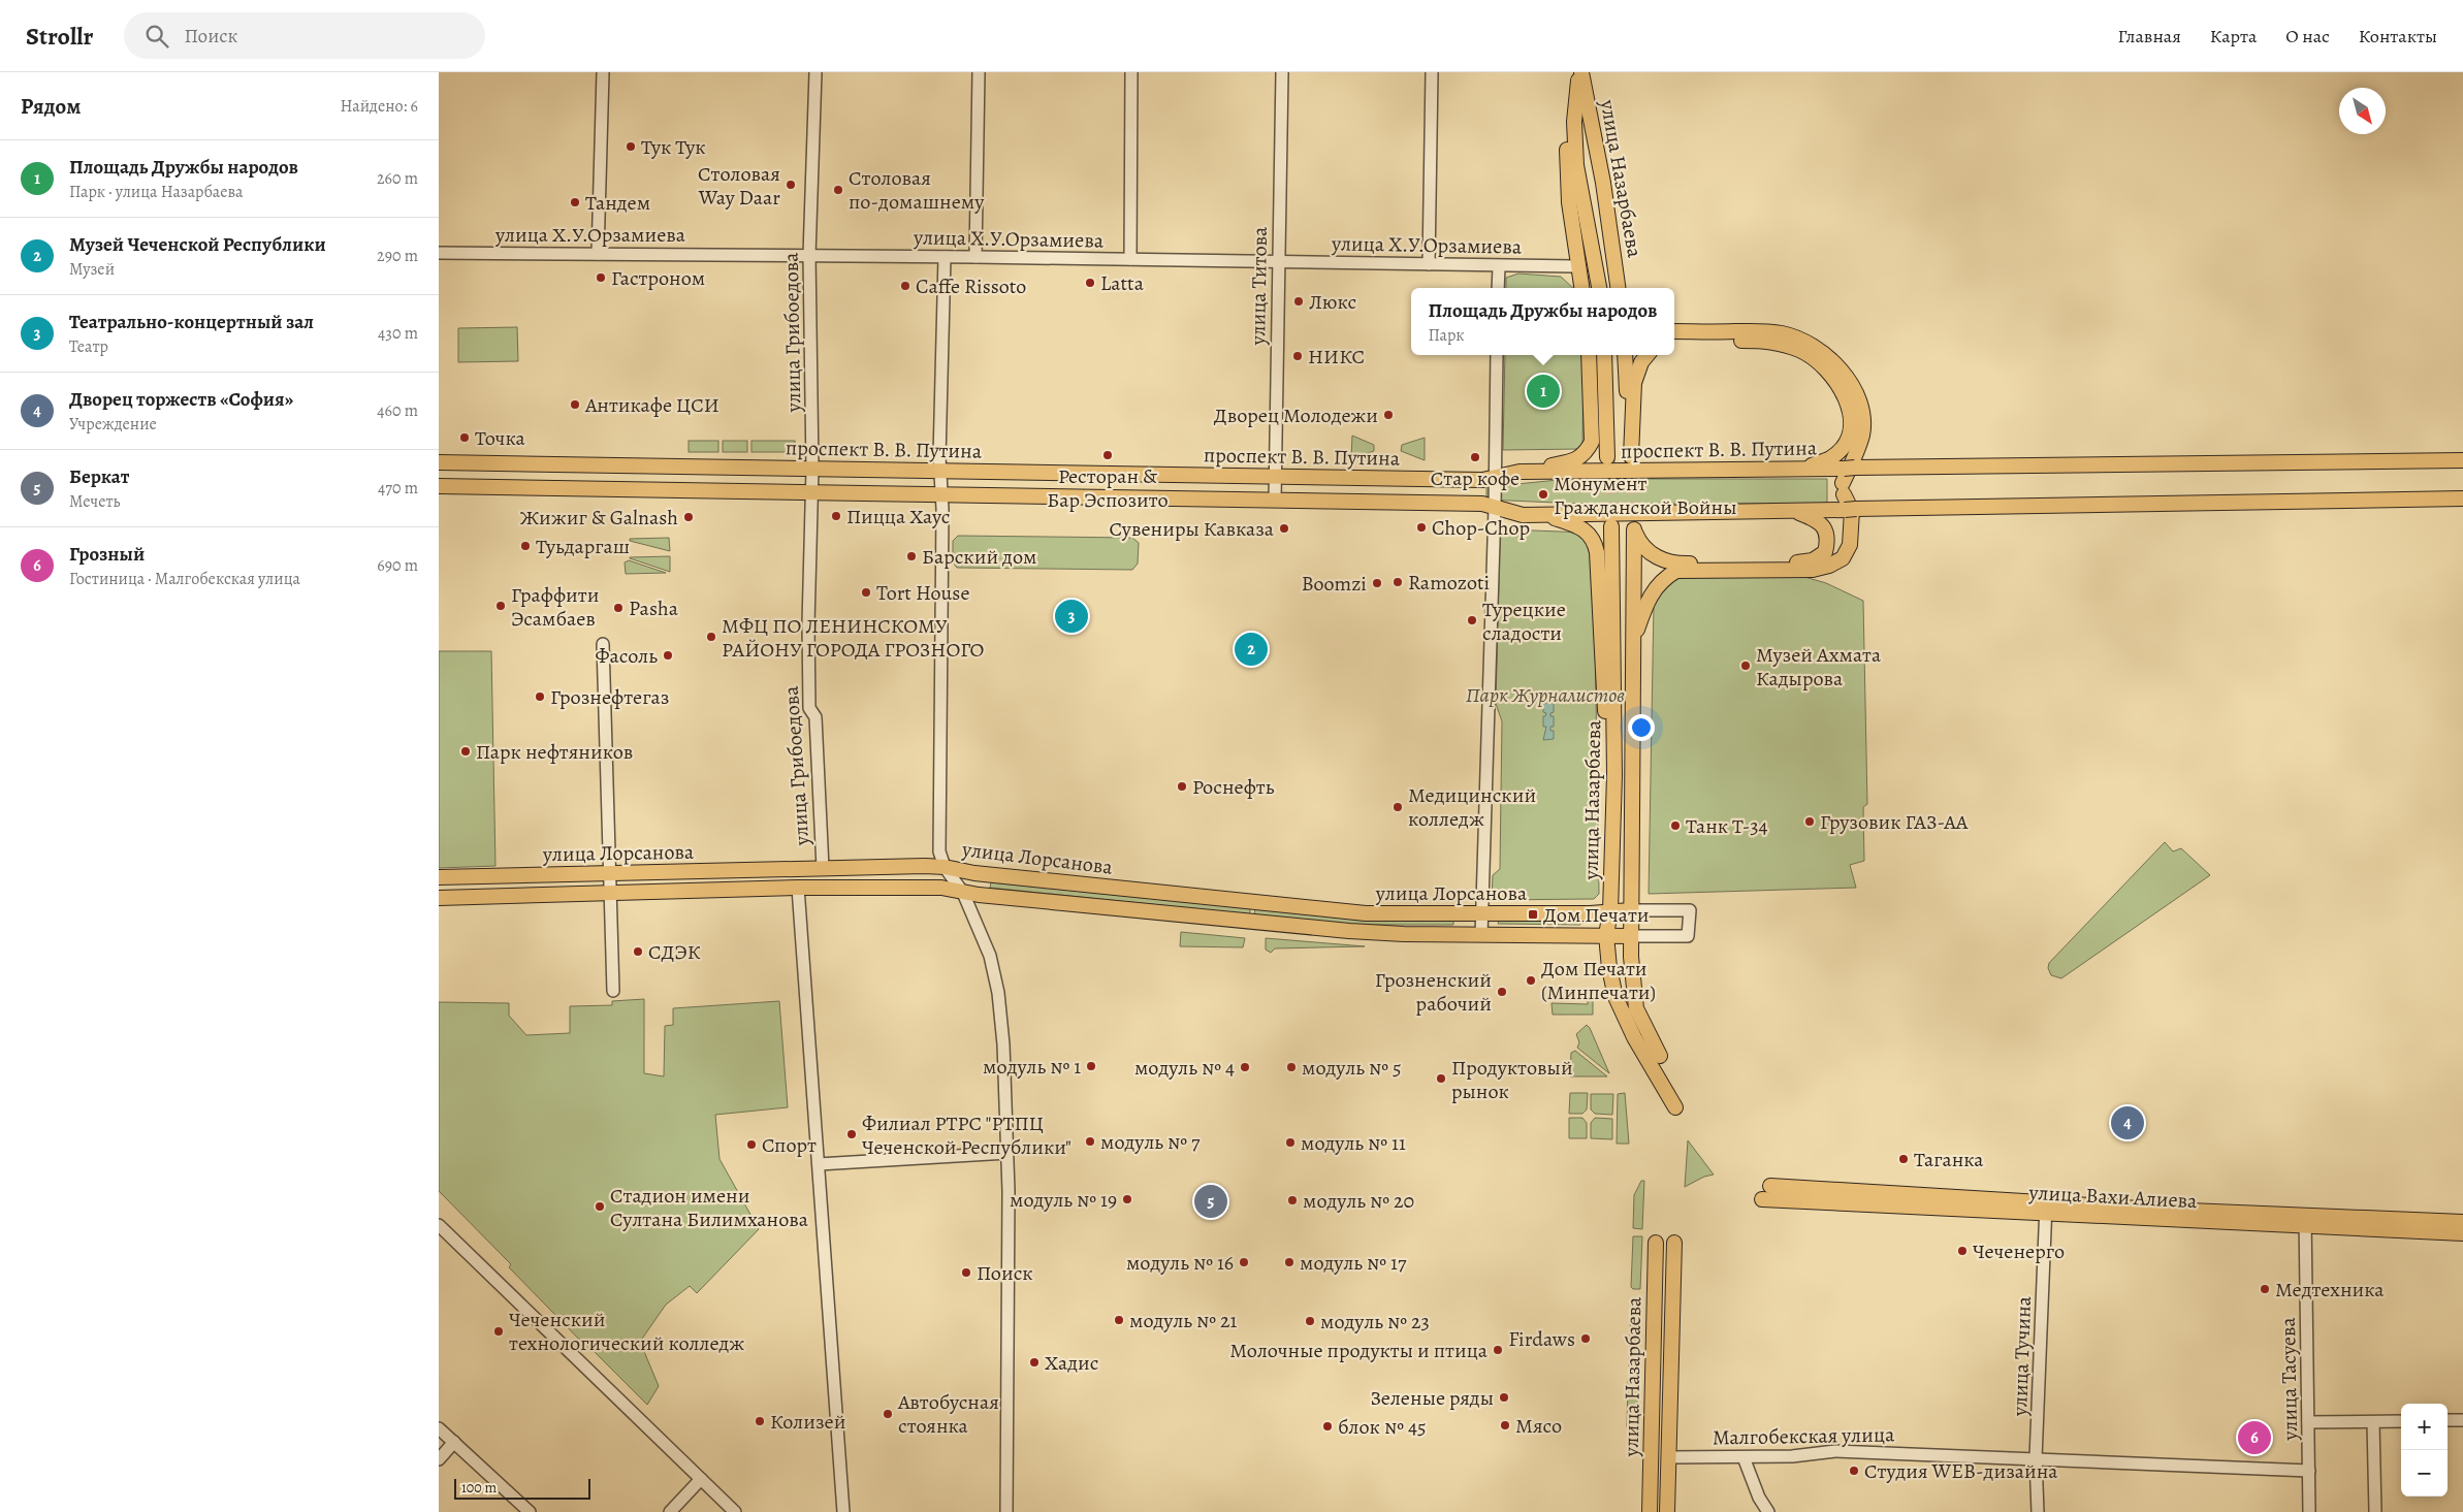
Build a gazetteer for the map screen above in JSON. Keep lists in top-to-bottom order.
{
  "streets": {
    "main road": [
      "улица Назарбаева",
      "проспект В. В. Путина",
      "улица Лорсанова",
      "улица Вахи Алиева"
    ],
    "street": [
      "улица Х.У.Орзамиева",
      "улица Титова",
      "улица Грибоедова",
      "улица Тучина",
      "улица Тасуева",
      "Малгобекская улица"
    ]
  },
  "crossings": [
    ["улица Назарбаева", "улица Лорсанова"],
    ["улица Назарбаева", "Малгобекская улица"],
    ["улица Х.У.Орзамиева", "улица Титова"],
    ["улица Х.У.Орзамиева", "улица Грибоедова"],
    ["улица Титова", "проспект В. В. Путина"],
    ["улица Грибоедова", "проспект В. В. Путина"],
    ["улица Грибоедова", "улица Лорсанова"],
    ["улица Вахи Алиева", "улица Тучина"],
    ["улица Вахи Алиева", "улица Тасуева"],
    ["улица Тучина", "Малгобекская улица"],
    ["улица Тасуева", "Малгобекская улица"]
  ],
  "parks": ["Парк Журналистов"],
  "places": {
    "other": [
      "Тук Тук",
      "Столовая Way Daar",
      "Столовая по-домашнему",
      "Тандем",
      "Гастроном",
      "Latta",
      "Caffe Rissoto",
      "Люкс",
      "НИКС",
      "Антикафе ЦСИ",
      "Дворец Молодежи",
      "Точка",
      "Ресторан & Бар Эспозито",
      "Стар кофе",
      "Монумент Гражданской Войны",
      "Пицца Хаус",
      "Жижиг & Galnash",
      "Chop-Chop",
      "Сувениры Кавказа",
      "Туьдаргаш",
      "Барский дом",
      "Ramozoti",
      "Boomzi",
      "Tort House",
      "Граффити Эсамбаев",
      "Pasha",
      "Турецкие сладости",
      "МФЦ ПО ЛЕНИНСКОМУ РАЙОНУ ГОРОДА ГРОЗНОГО",
      "Фасоль",
      "Музей Ахмата Кадырова",
      "Грознефтегаз",
      "Парк нефтяников",
      "Роснефть",
      "Медицинский колледж",
      "Грузовик ГАЗ-АА",
      "Танк Т-34",
      "СДЭК",
      "Дом Печати (Минпечати)",
      "Грозненский рабочий",
      "модуль № 1",
      "модуль № 4",
      "модуль № 5",
      "Продуктовый рынок",
      "Филиал РТРС \"РТПЦ Чеченской Республики\"",
      "модуль № 7",
      "модуль № 11",
      "Спорт",
      "Таганка",
      "модуль № 19",
      "модуль № 20",
      "Стадион имени Султана Билимханова",
      "Чеченерго",
      "модуль № 16",
      "модуль № 17",
      "Поиск",
      "Медтехника",
      "модуль № 21",
      "модуль № 23",
      "Чеченский технологический колледж",
      "Firdaws",
      "Молочные продукты и птица",
      "Хадис",
      "Зеленые ряды",
      "Автобусная стоянка",
      "Колизей",
      "Мясо",
      "блок № 45",
      "Студия WEB-дизайна"
    ],
    "transit": ["Дом Печати"]
  },
  "scale_bar": "100 m",
  "north": "bottom right",
  "page": {
    "header": "Strollr",
    "search": "Поиск",
    "nav": [
      "Главная",
      "Карта",
      "О нас",
      "Контакты"
    ],
    "heading": ["Рядом", "Найдено: 6"],
    "list": [
      {
        "mark": "1",
        "name": "Площадь Дружбы народов",
        "note": "Парк · улица Назарбаева",
        "value": "260 m"
      },
      {
        "mark": "2",
        "name": "Музей Чеченской Республики",
        "note": "Музей",
        "value": "290 m"
      },
      {
        "mark": "3",
        "name": "Театрально-концертный зал",
        "note": "Театр",
        "value": "430 m"
      },
      {
        "mark": "4",
        "name": "Дворец торжеств «София»",
        "note": "Учреждение",
        "value": "460 m"
      },
      {
        "mark": "5",
        "name": "Беркат",
        "note": "Мечеть",
        "value": "470 m"
      },
      {
        "mark": "6",
        "name": "Грозный",
        "note": "Гостиница · Малгобекская улица",
        "value": "690 m"
      }
    ],
    "popup": ["Площадь Дружбы народов", "Парк"],
    "pins": [
      "1",
      "3",
      "2",
      "4",
      "5",
      "6"
    ],
    "map_buttons": ["+", "−"],
    "scale": "100 m"
  }
}
